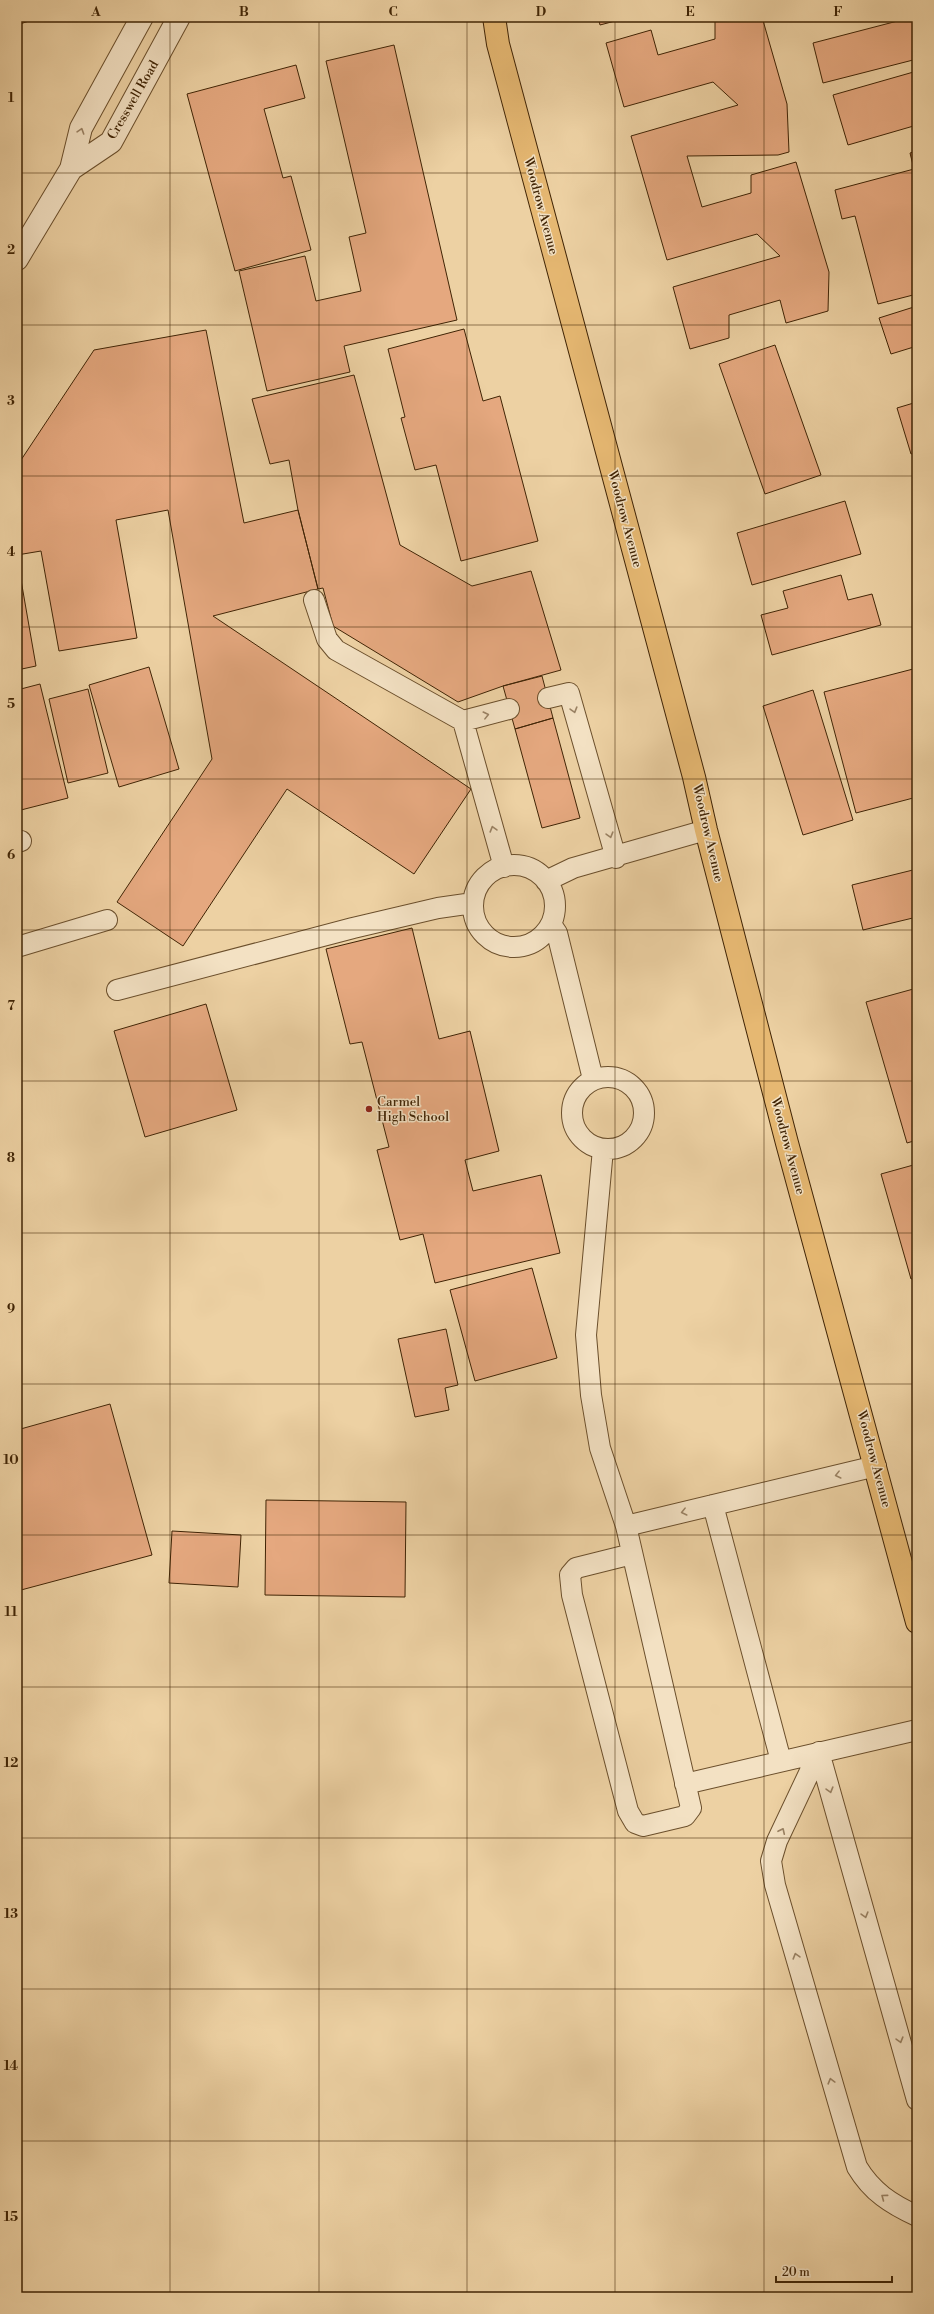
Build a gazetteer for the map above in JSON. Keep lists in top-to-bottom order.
{
  "streets": {
    "main road": ["Woodrow Avenue"],
    "street": ["Cresswell Road"]
  },
  "places": ["Carmel High School"],
  "scale_bar": "20 m",
  "grid": {
    "columns": [
      "A",
      "B",
      "C",
      "D",
      "E",
      "F"
    ],
    "rows": [
      "1",
      "2",
      "3",
      "4",
      "5",
      "6",
      "7",
      "8",
      "9",
      "10",
      "11",
      "12",
      "13",
      "14",
      "15"
    ]
  }
}
